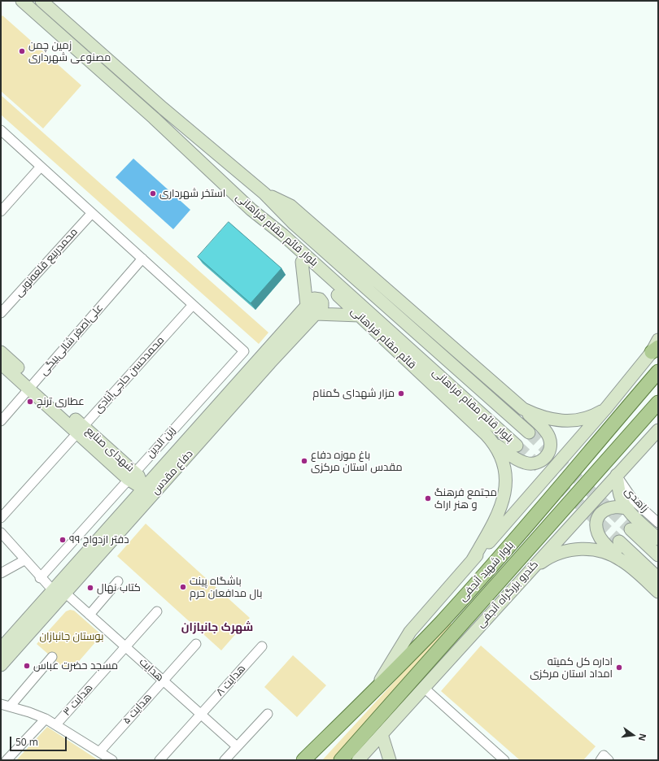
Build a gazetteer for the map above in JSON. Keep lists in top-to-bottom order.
{
  "streets": {
    "main road": ["بلوار شهید آنجفی"],
    "street": [
      "بلوار قائم مقام فراهانی",
      "محمدربیع قلعه‌نویی",
      "قائم مقام فراهانی",
      "علی‌اصغر شالی‌بیگی",
      "محمدحسن حاجی‌آبادی",
      "زین الدین",
      "شهدای صنایع",
      "دفاع مقدس",
      "زاهدی",
      "کندرو بزرگراه آنجفی",
      "هدایت",
      "هدایت ۸",
      "هدایت ۳",
      "هدایت ۵"
    ]
  },
  "crossings": [
    ["بلوار قائم مقام فراهانی", "قائم مقام فراهانی"],
    ["علی‌اصغر شالی‌بیگی", "شهدای صنایع"],
    ["محمدحسن حاجی‌آبادی", "زین الدین"],
    ["محمدحسن حاجی‌آبادی", "شهدای صنایع"],
    ["زین الدین", "شهدای صنایع"],
    ["شهدای صنایع", "دفاع مقدس"],
    ["دفاع مقدس", "هدایت"],
    ["زاهدی", "کندرو بزرگراه آنجفی"],
    ["هدایت", "هدایت ۸"],
    ["هدایت", "هدایت ۳"],
    ["هدایت", "هدایت ۵"]
  ],
  "districts": ["شهرک جانبازان"],
  "parks": ["بوستان جانبازان"],
  "places": [
    "زمین چمن مصنوعی شهرداری",
    "استخر شهرداری",
    "مزار شهدای گمنام",
    "عطاری ترنج",
    "باغ موزه دفاع مقدس استان مرکزی",
    "مجتمع فرهنگ و هنر اراک",
    "دفتر ازدواج ۹۹",
    "باشگاه پینت بال مدافعان حرم",
    "کتاب نهال",
    "مسجد حضرت عباس",
    "اداره کل کمیته امداد استان مرکزی"
  ],
  "scale_bar": "50 m",
  "north": "right"
}
